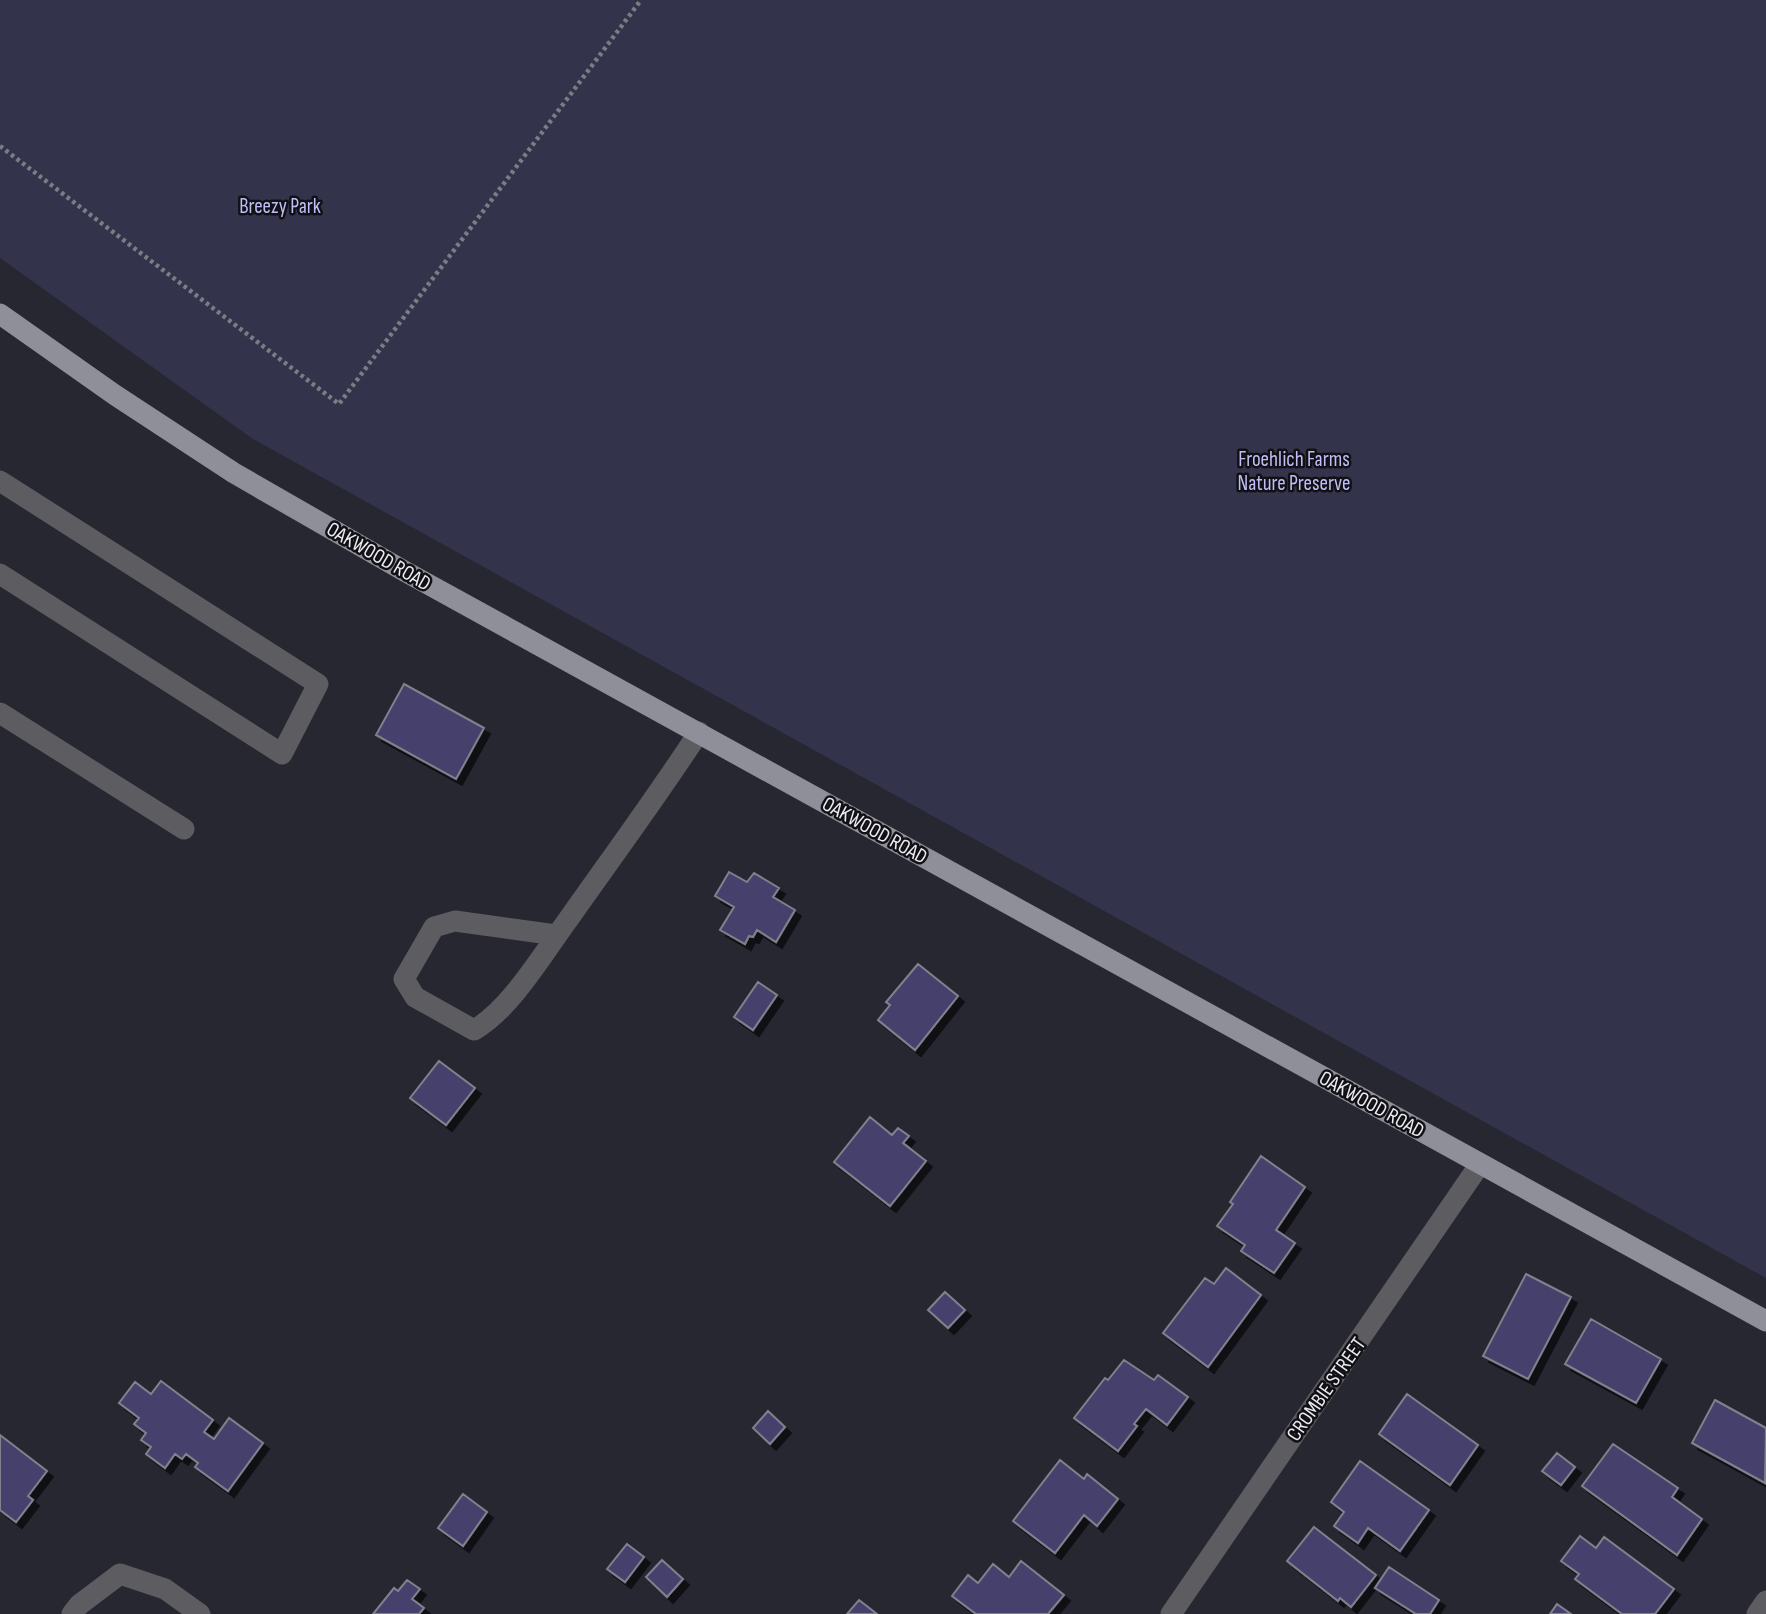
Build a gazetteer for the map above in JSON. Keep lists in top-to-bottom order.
{
  "streets": {
    "main road": ["OAKWOOD ROAD"],
    "street": ["CROMBIE STREET"]
  },
  "crossings": [
    ["OAKWOOD ROAD", "CROMBIE STREET"]
  ],
  "parks": ["Breezy Park", "Froehlich Farms Nature Preserve"]
}
